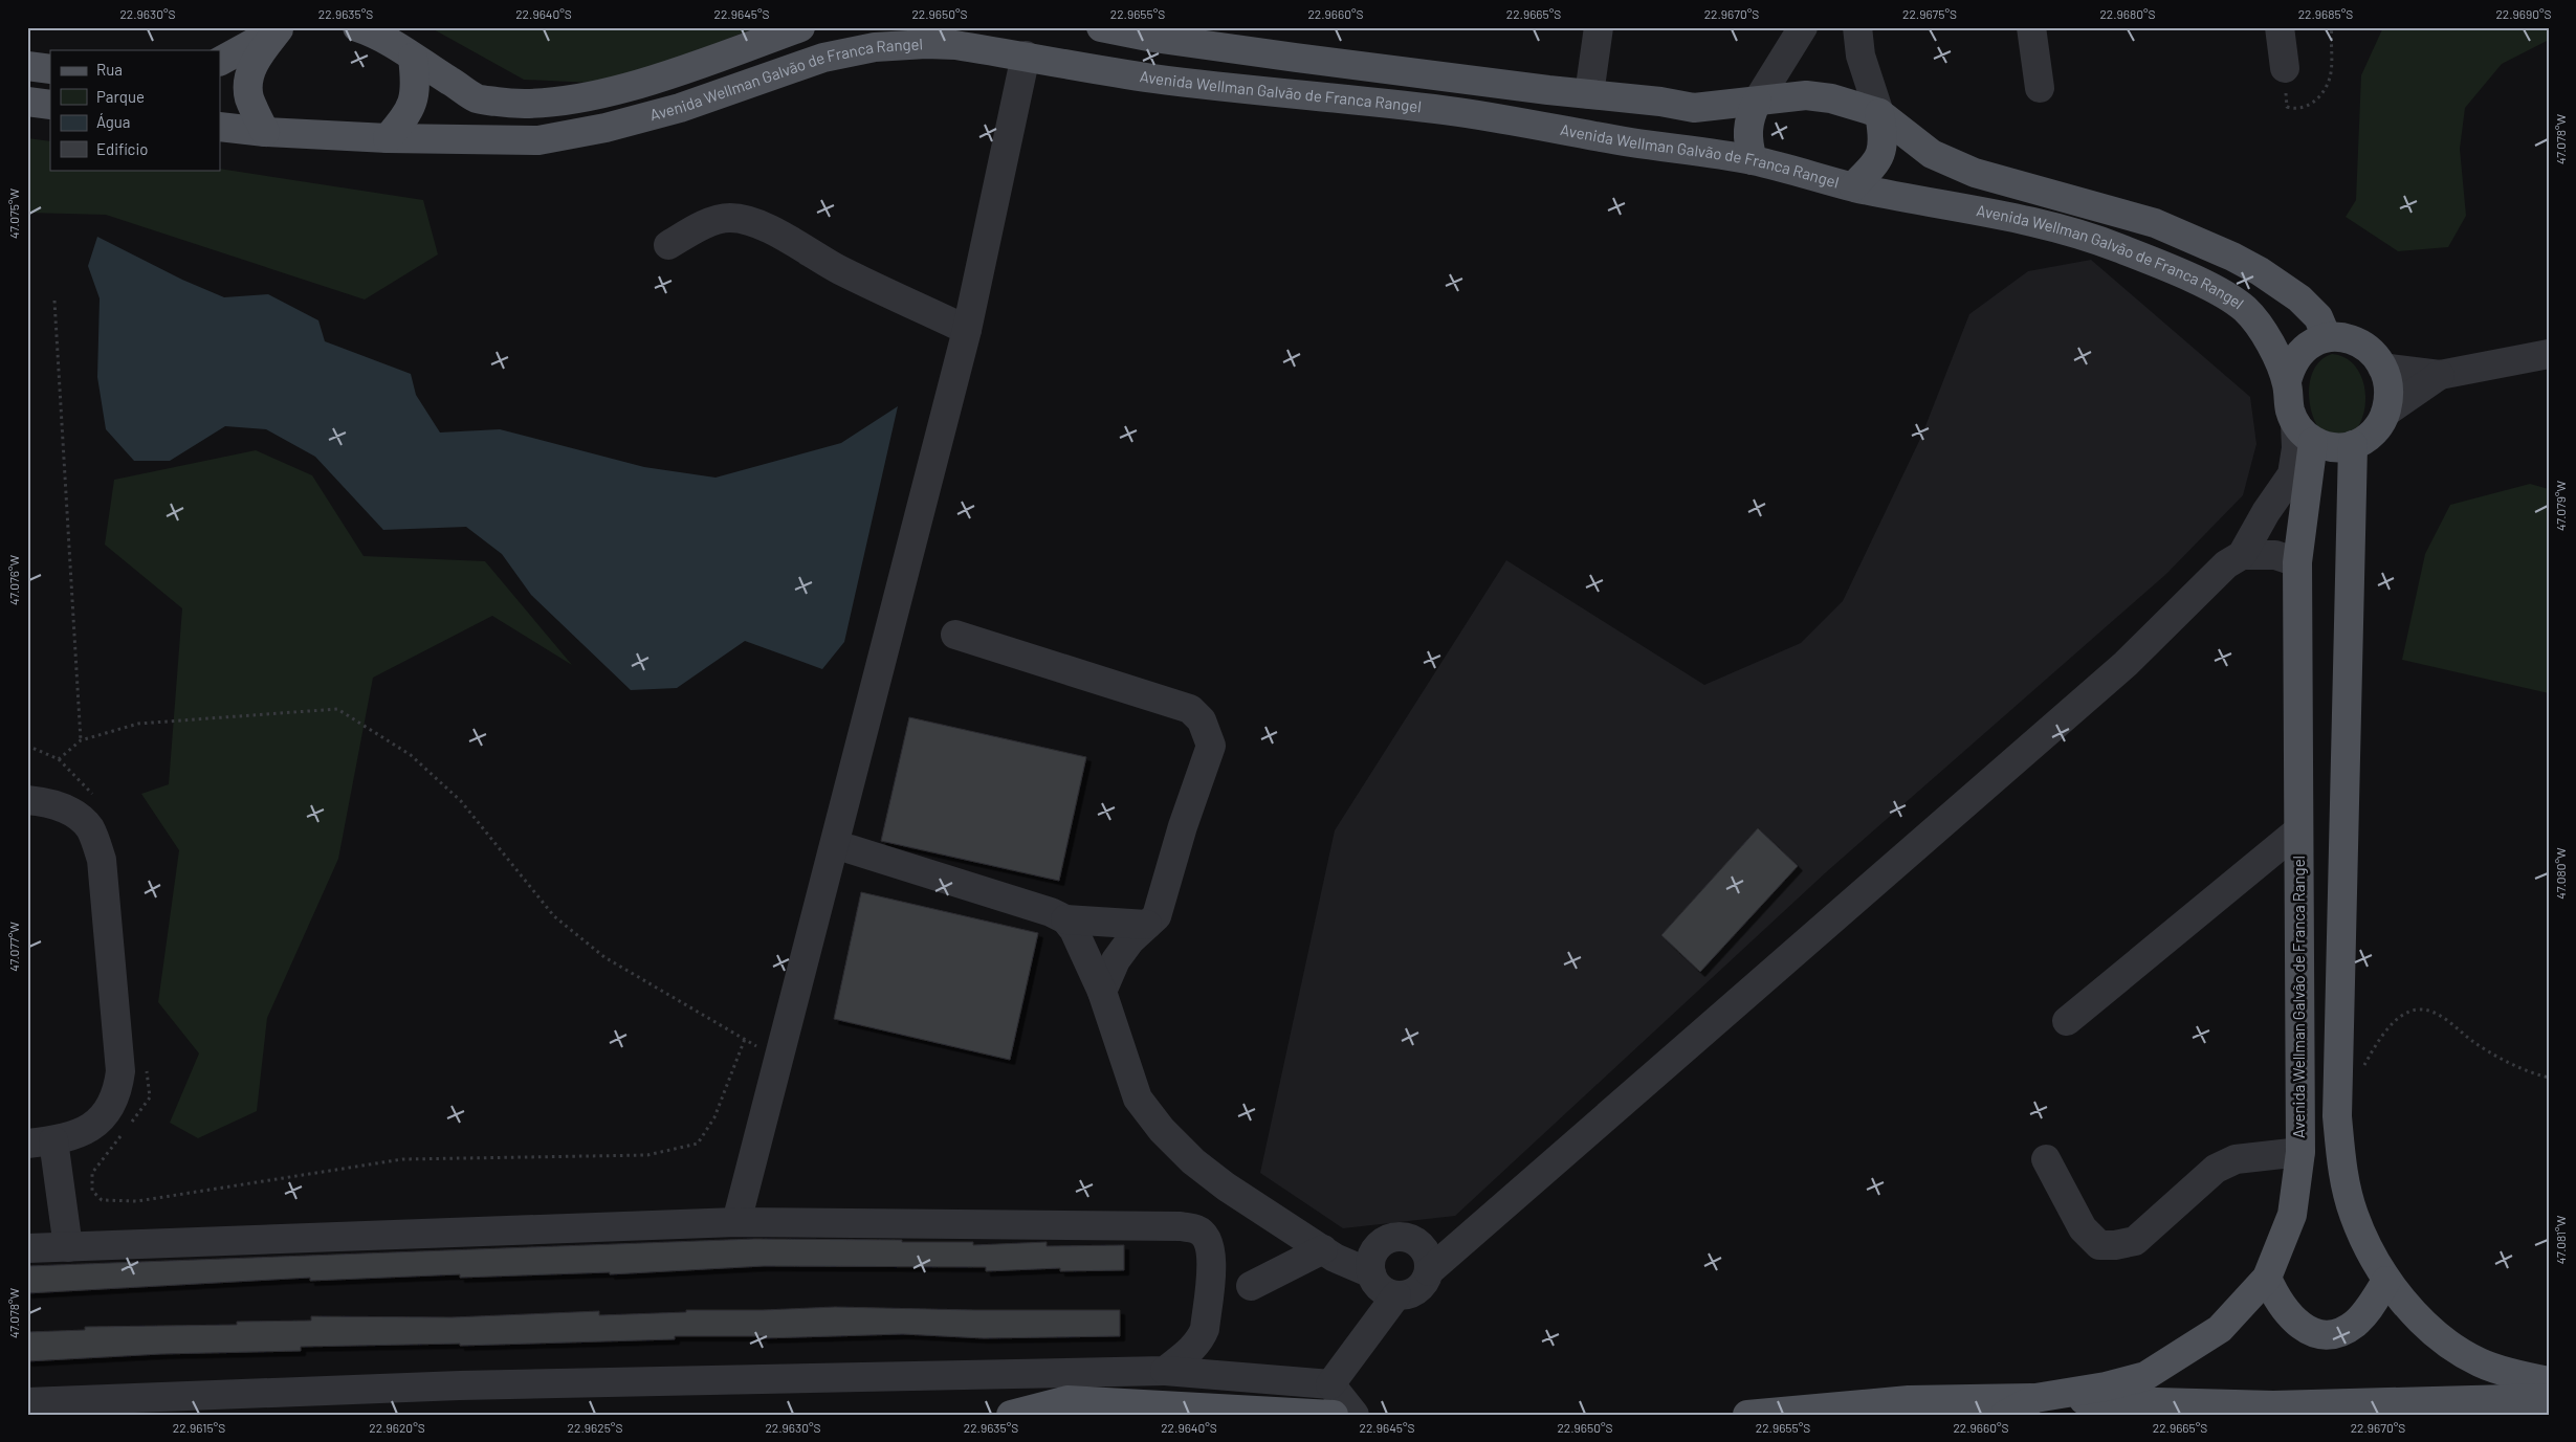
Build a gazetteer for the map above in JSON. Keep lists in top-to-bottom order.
{
  "streets": {
    "main road": ["Avenida Wellman Galvão de Franca Rangel"]
  },
  "legend": [
    "Rua",
    "Parque",
    "Água",
    "Edifício"
  ],
  "coordinates": [
    "22.9630°S",
    "22.9635°S",
    "22.9640°S",
    "22.9645°S",
    "22.9650°S",
    "22.9655°S",
    "22.9660°S",
    "22.9665°S",
    "22.9670°S",
    "22.9675°S",
    "22.9680°S",
    "22.9685°S",
    "22.9690°S",
    "47.078°W",
    "47.075°W",
    "47.079°W",
    "47.076°W",
    "47.080°W",
    "47.077°W",
    "47.081°W",
    "22.9615°S",
    "22.9620°S",
    "22.9625°S"
  ]
}
